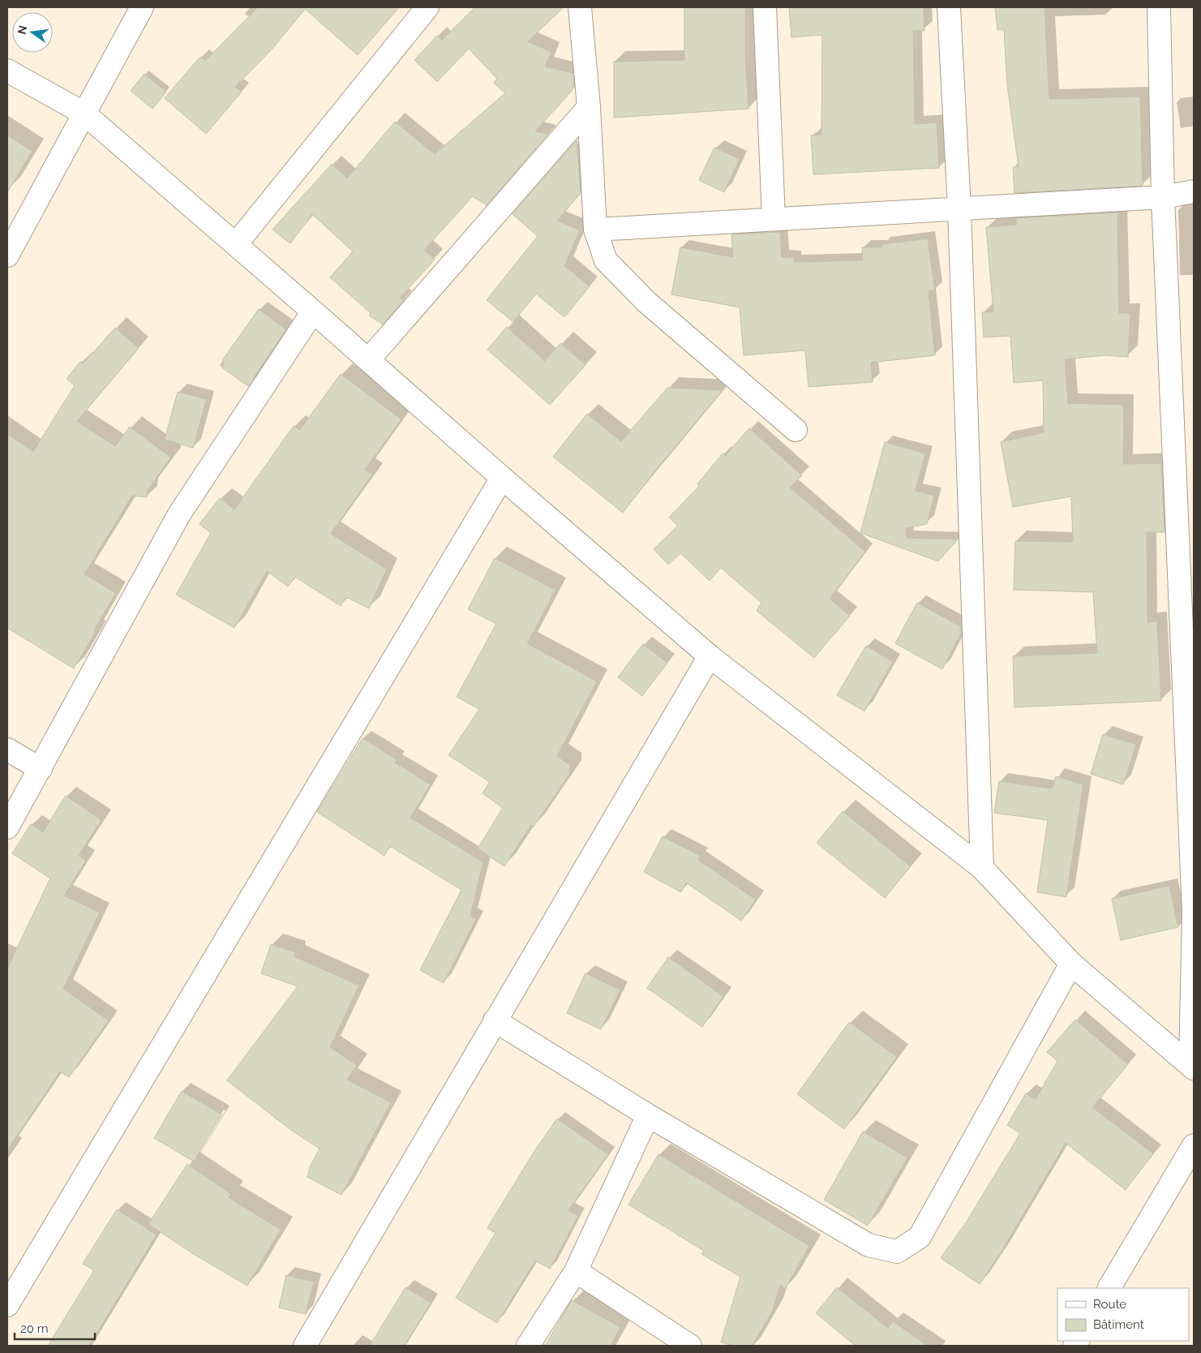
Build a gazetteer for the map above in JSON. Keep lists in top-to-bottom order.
{
  "legend": ["Route", "Bâtiment"],
  "scale_bar": "20 m",
  "north": "left"
}
